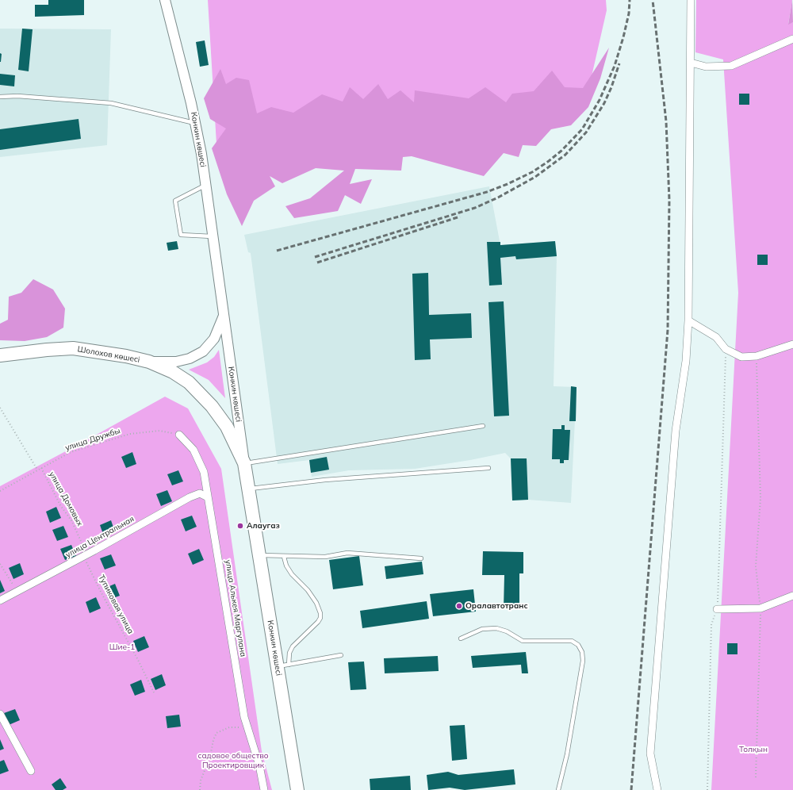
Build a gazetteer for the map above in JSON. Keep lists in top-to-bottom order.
{
  "streets": {
    "highway": ["Конкин көшесі", "Шолохов көшесі"],
    "street": ["улица Центральная", "улица Алькея Маргулана"],
    "path": ["улица Дружбы", "улица Домовых", "Тупиковая улица"]
  },
  "crossings": [
    ["Конкин көшесі", "Шолохов көшесі"],
    ["улица Дружбы", "улица Домовых"],
    ["улица Дружбы", "улица Алькея Маргулана"],
    ["улица Домовых", "улица Центральная"],
    ["улица Домовых", "Тупиковая улица"],
    ["улица Центральная", "Тупиковая улица"],
    ["улица Центральная", "улица Алькея Маргулана"]
  ],
  "parks": ["Шие-1", "Толқын", "садовое общество Проектировщик"],
  "places": ["Алаугаз", "Оралавтотранс"]
}
